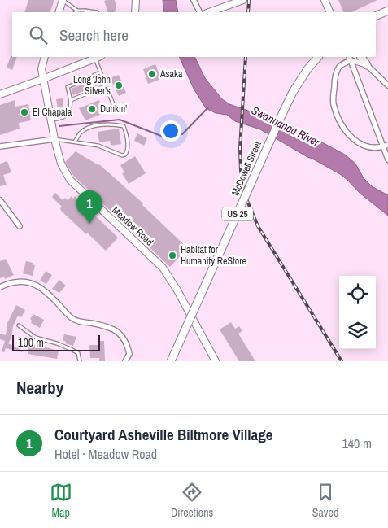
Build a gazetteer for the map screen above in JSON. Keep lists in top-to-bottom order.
{
  "streets": {
    "main road": ["McDowell Street", "US 25", "Meadow Road"]
  },
  "water": ["Swannanoa River"],
  "places": [
    "Asaka",
    "Long John Silver's",
    "Dunkin'",
    "El Chapala",
    "Habitat for Humanity ReStore"
  ],
  "scale_bar": "100 m",
  "page": {
    "search": "Search here",
    "pins": "1",
    "scale": "100 m",
    "heading": "Nearby",
    "list": [
      {
        "mark": "1",
        "name": "Courtyard Asheville Biltmore Village",
        "note": "Hotel · Meadow Road",
        "value": "140 m"
      }
    ],
    "nav": ["Map", "Directions", "Saved"]
  }
}
